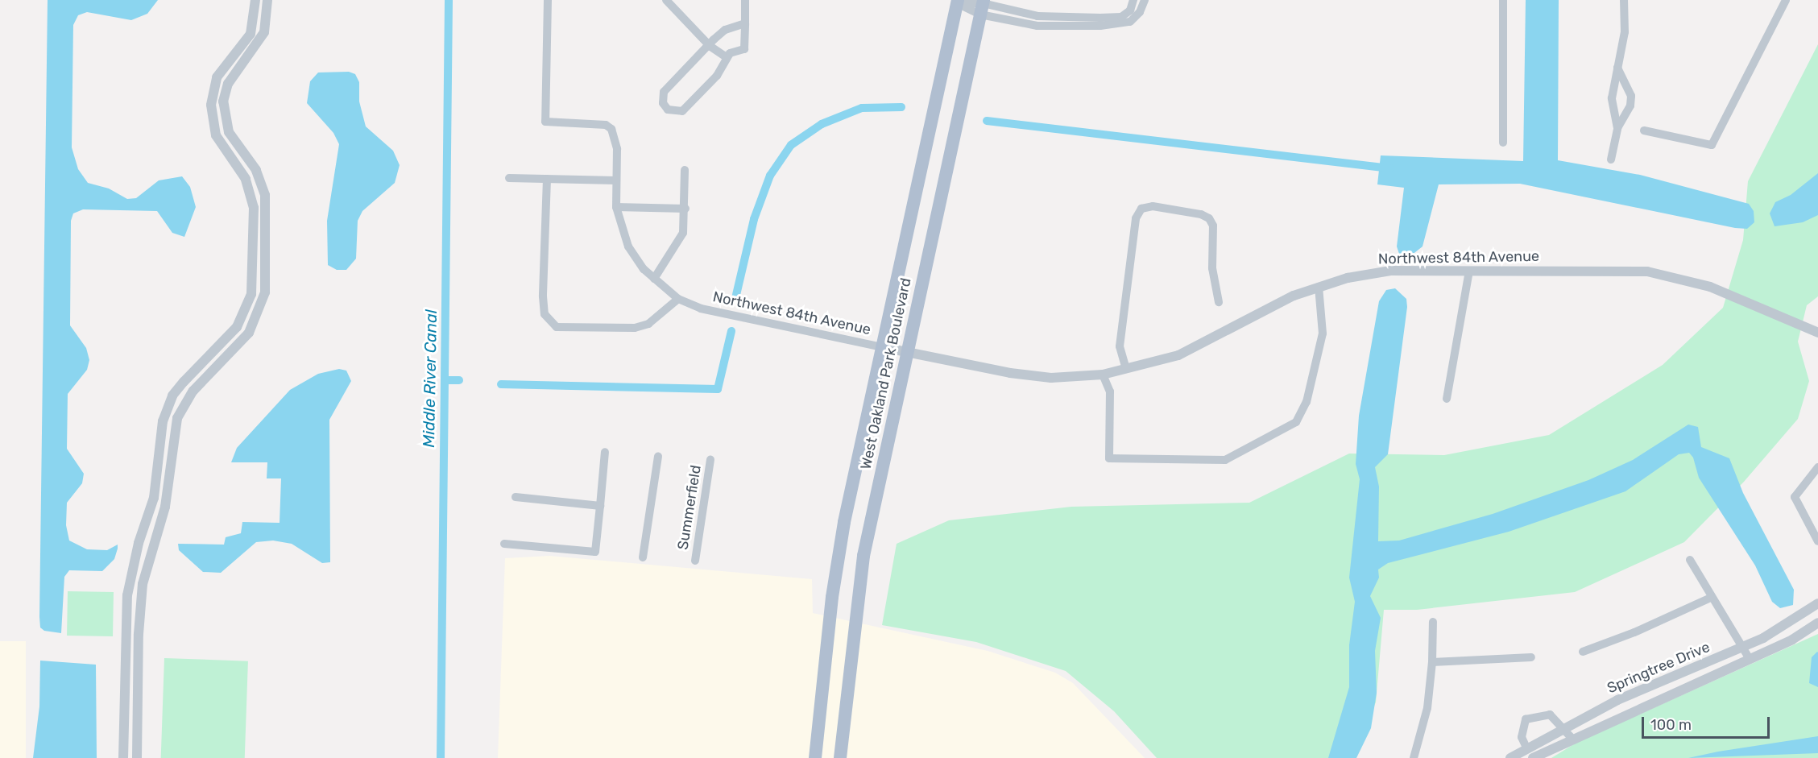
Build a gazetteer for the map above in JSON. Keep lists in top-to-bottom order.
{
  "streets": {
    "main road": ["West Oakland Park Boulevard"],
    "street": ["Northwest 84th Avenue", "Summerfield", "Springtree Drive"]
  },
  "crossings": [
    ["Northwest 84th Avenue", "West Oakland Park Boulevard"]
  ],
  "water": ["Middle River Canal"],
  "scale_bar": "100 m"
}
